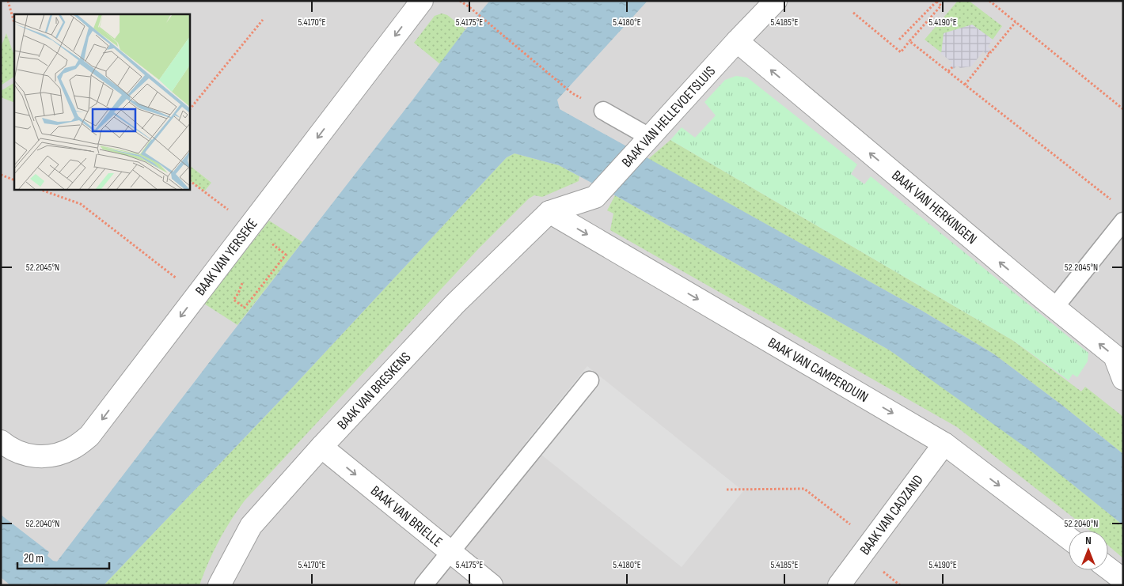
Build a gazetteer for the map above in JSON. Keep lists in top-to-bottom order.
{
  "streets": {
    "street": [
      "BAAK VAN HELLEVOETSLUIS",
      "BAAK VAN HERKINGEN",
      "BAAK VAN YERSEKE",
      "BAAK VAN CAMPERDUIN",
      "BAAK VAN BRESKENS",
      "BAAK VAN CADZAND",
      "BAAK VAN BRIELLE"
    ]
  },
  "crossings": [
    ["BAAK VAN HELLEVOETSLUIS", "BAAK VAN HERKINGEN"],
    ["BAAK VAN HELLEVOETSLUIS", "BAAK VAN CAMPERDUIN"],
    ["BAAK VAN HELLEVOETSLUIS", "BAAK VAN BRESKENS"],
    ["BAAK VAN CAMPERDUIN", "BAAK VAN BRESKENS"],
    ["BAAK VAN CAMPERDUIN", "BAAK VAN CADZAND"],
    ["BAAK VAN BRESKENS", "BAAK VAN BRIELLE"]
  ],
  "one_way": [
    "BAAK VAN HERKINGEN",
    "BAAK VAN YERSEKE",
    "BAAK VAN CAMPERDUIN",
    "BAAK VAN BRIELLE"
  ],
  "scale_bar": "20 m",
  "north": "top",
  "coordinates": [
    "5.4170°E",
    "5.4175°E",
    "5.4180°E",
    "5.4185°E",
    "5.4190°E",
    "52.2045°N",
    "52.2040°N"
  ]
}
